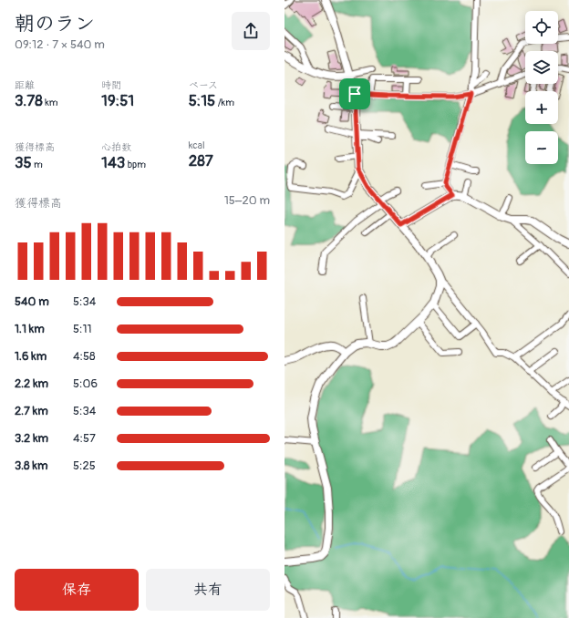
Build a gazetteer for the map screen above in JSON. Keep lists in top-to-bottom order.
{
  "page": {
    "heading": ["朝のラン", "09:12 · 7 × 540 m"],
    "map_buttons": ["+", "−"],
    "stats": [
      ["距離", "3.78 km"],
      ["時間", "19:51"],
      ["ペース", "5:15 /km"],
      ["獲得標高", "35 m"],
      ["心拍数", "143 bpm"],
      ["kcal", "287"]
    ],
    "chart": ["獲得標高", "15–20 m"],
    "list": [
      {
        "name": "540 m",
        "note": "5:34"
      },
      {
        "name": "1.1 km",
        "note": "5:11"
      },
      {
        "name": "1.6 km",
        "note": "4:58"
      },
      {
        "name": "2.2 km",
        "note": "5:06"
      },
      {
        "name": "2.7 km",
        "note": "5:34"
      },
      {
        "name": "3.2 km",
        "note": "4:57"
      },
      {
        "name": "3.8 km",
        "note": "5:25"
      }
    ],
    "buttons": ["保存", "共有"]
  }
}
